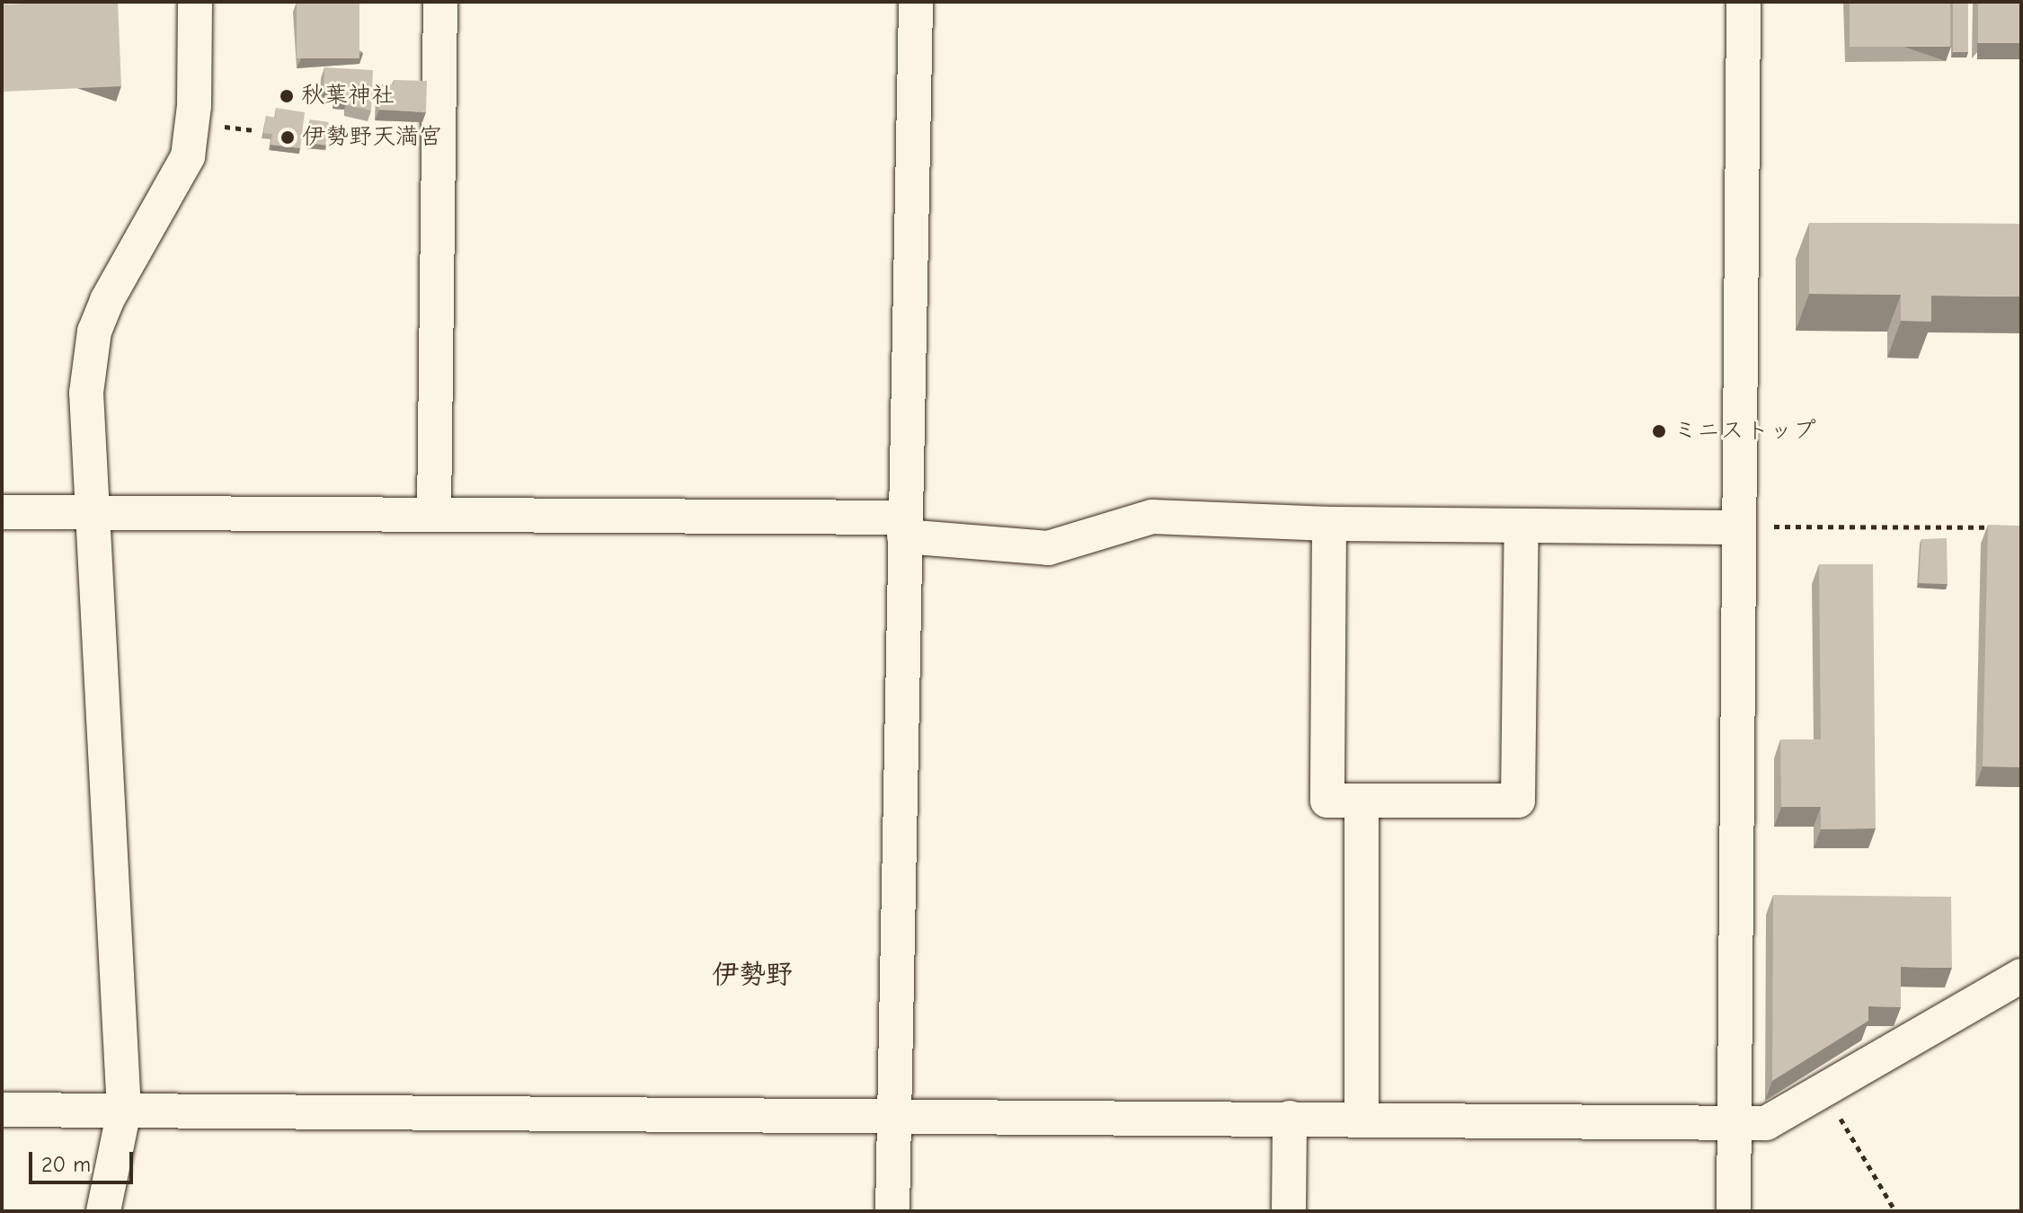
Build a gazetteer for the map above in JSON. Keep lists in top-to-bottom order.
{
  "districts": ["伊勢野"],
  "places": ["秋葉神社", "伊勢野天満宮", "ミニストップ"],
  "scale_bar": "20 m"
}
